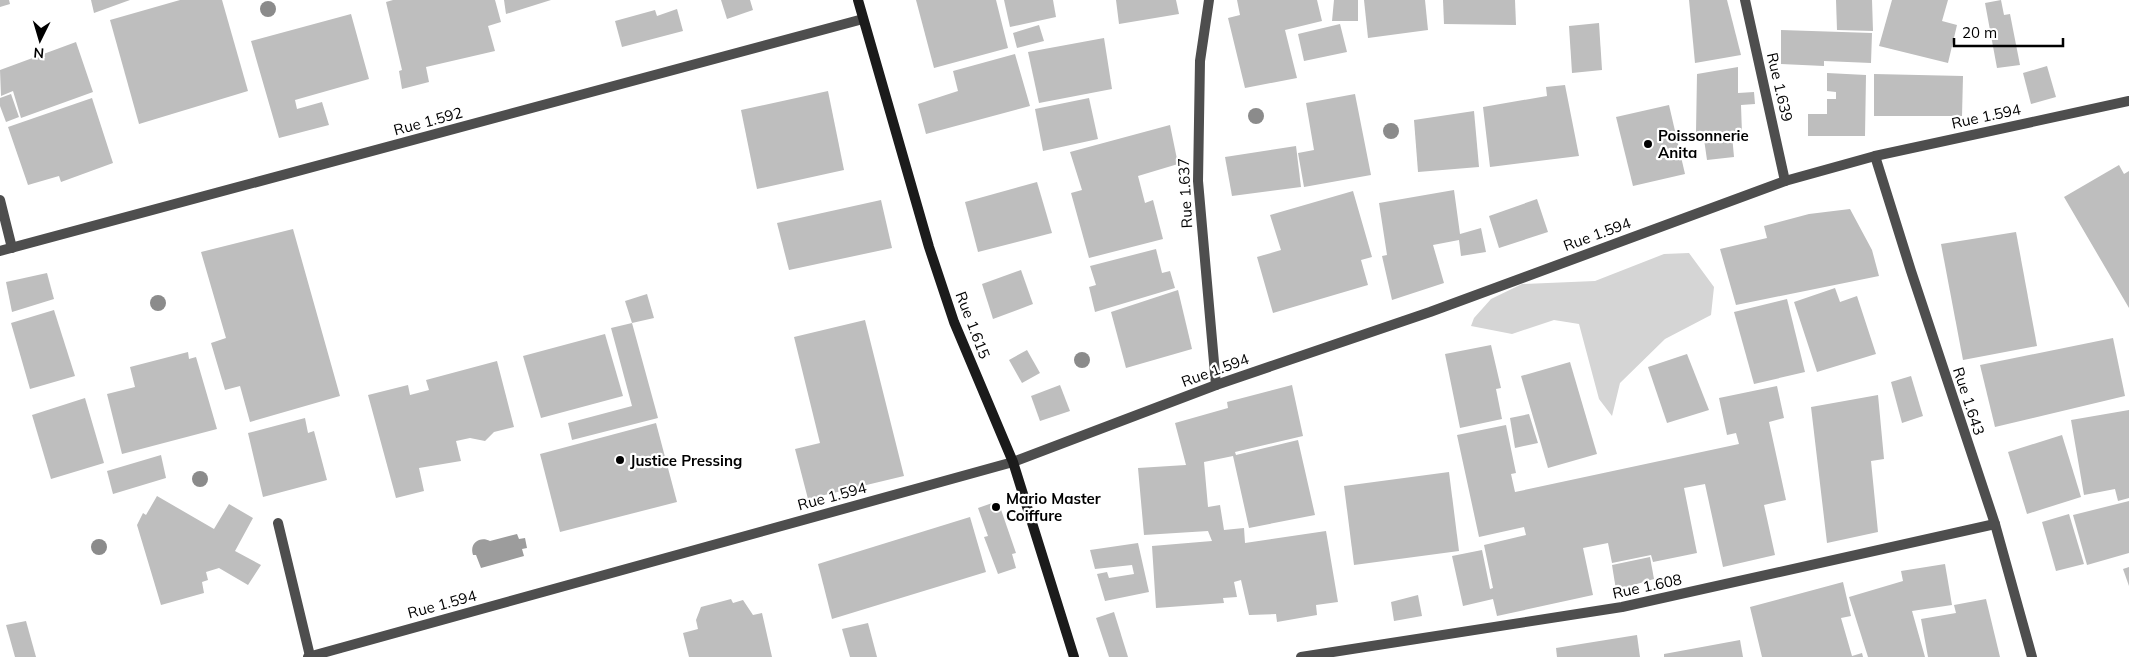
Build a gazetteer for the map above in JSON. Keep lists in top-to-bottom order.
{
  "streets": {
    "street": [
      "Rue 1.639",
      "Rue 1.594",
      "Rue 1.592",
      "Rue 1.637",
      "Rue 1.615",
      "Rue 1.643",
      "Rue 1.608"
    ]
  },
  "crossings": [
    ["Rue 1.639", "Rue 1.594"],
    ["Rue 1.594", "Rue 1.637"],
    ["Rue 1.594", "Rue 1.615"],
    ["Rue 1.594", "Rue 1.643"],
    ["Rue 1.592", "Rue 1.615"],
    ["Rue 1.643", "Rue 1.608"]
  ],
  "places": ["Poissonnerie Anita", "Justice Pressing", "Mario Master Coiffure"],
  "scale_bar": "20 m",
  "north": "bottom"
}
